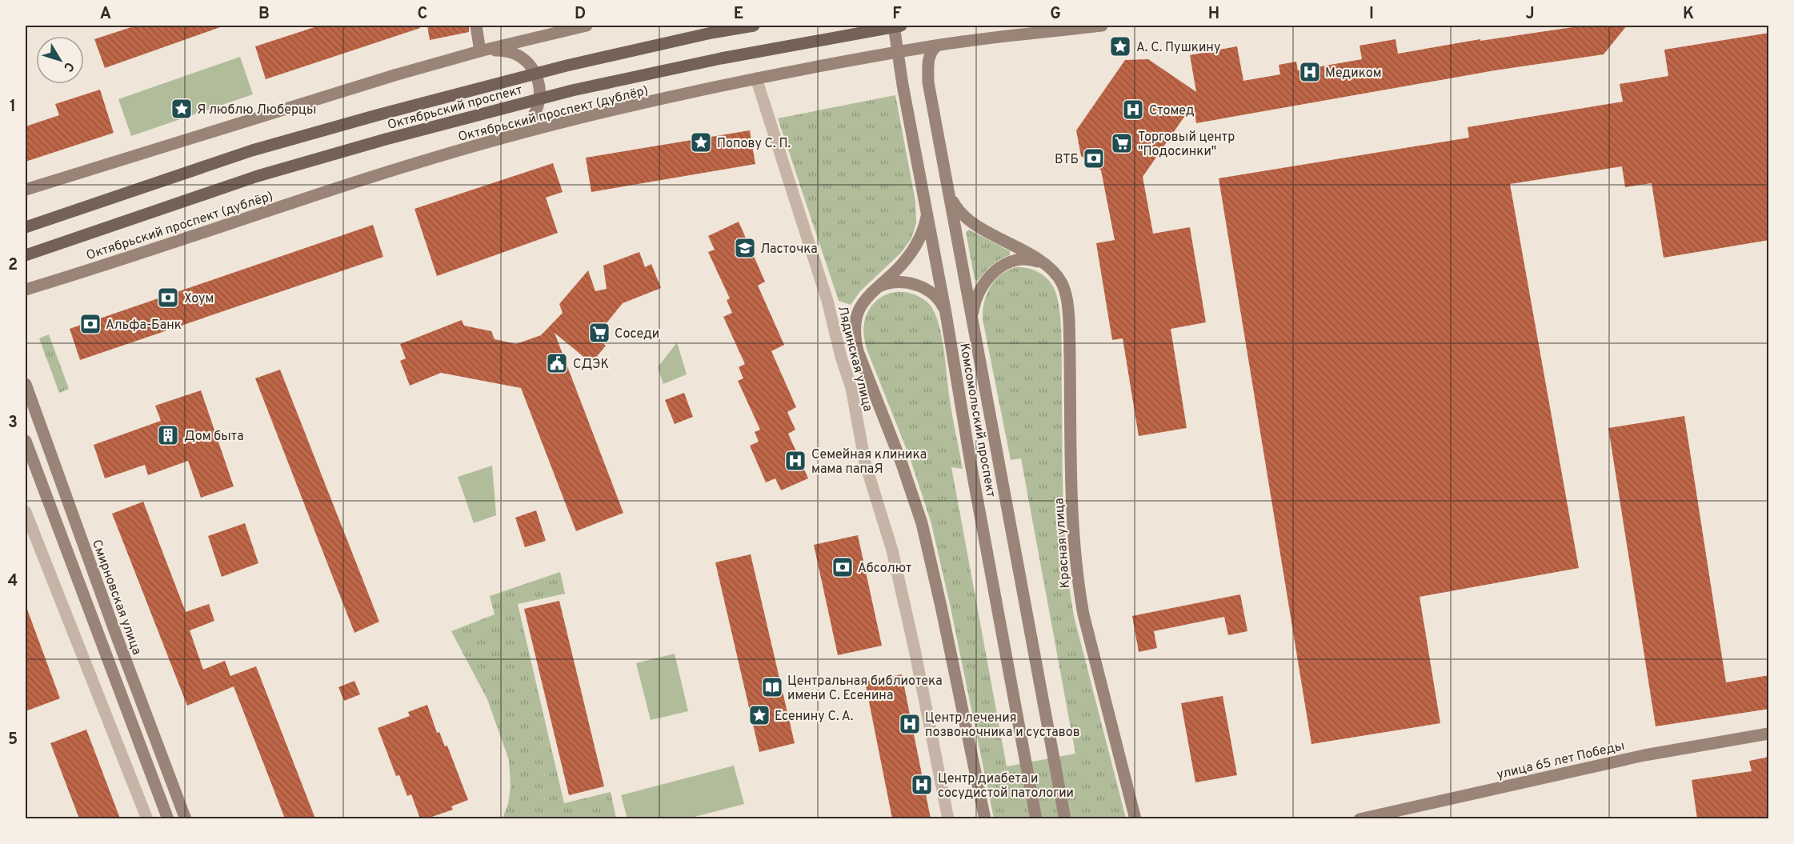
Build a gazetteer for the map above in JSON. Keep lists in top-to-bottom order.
{
  "streets": {
    "main road": [
      "Октябрьский проспект",
      "Октябрьский проспект (дублёр)",
      "Лядинская улица",
      "Комсомольский проспект",
      "Красная улица",
      "Смирновская улица",
      "улица 65 лет Победы"
    ]
  },
  "crossings": [
    ["Октябрьский проспект (дублёр)", "Лядинская улица"],
    ["Октябрьский проспект (дублёр)", "Комсомольский проспект"],
    ["Лядинская улица", "Комсомольский проспект"],
    ["Комсомольский проспект", "Красная улица"]
  ],
  "places": {
    "place": [
      "А. С. Пушкину",
      "Я люблю Люберцы",
      "Попову С. П.",
      "Есенину С. А."
    ],
    "hospital": [
      "Медиком",
      "Стомед",
      "Семейная клиника мама папаЯ",
      "Центр лечения позвоночника и суставов",
      "Центр диабета и сосудистой патологии"
    ],
    "supermarket": ["Торговый центр \"Подосинки\"", "Соседи"],
    "bank": [
      "ВТБ",
      "Хоум",
      "Альфа-Банк",
      "Абсолют"
    ],
    "school or university": ["Ласточка"],
    "public building": ["СДЭК"],
    "building": ["Дом быта"],
    "library": ["Центральная библиотека имени С. Есенина"]
  },
  "north": "bottom right",
  "grid": {
    "columns": [
      "A",
      "B",
      "C",
      "D",
      "E",
      "F",
      "G",
      "H",
      "I",
      "J",
      "K"
    ],
    "rows": [
      "1",
      "2",
      "3",
      "4",
      "5"
    ]
  }
}
